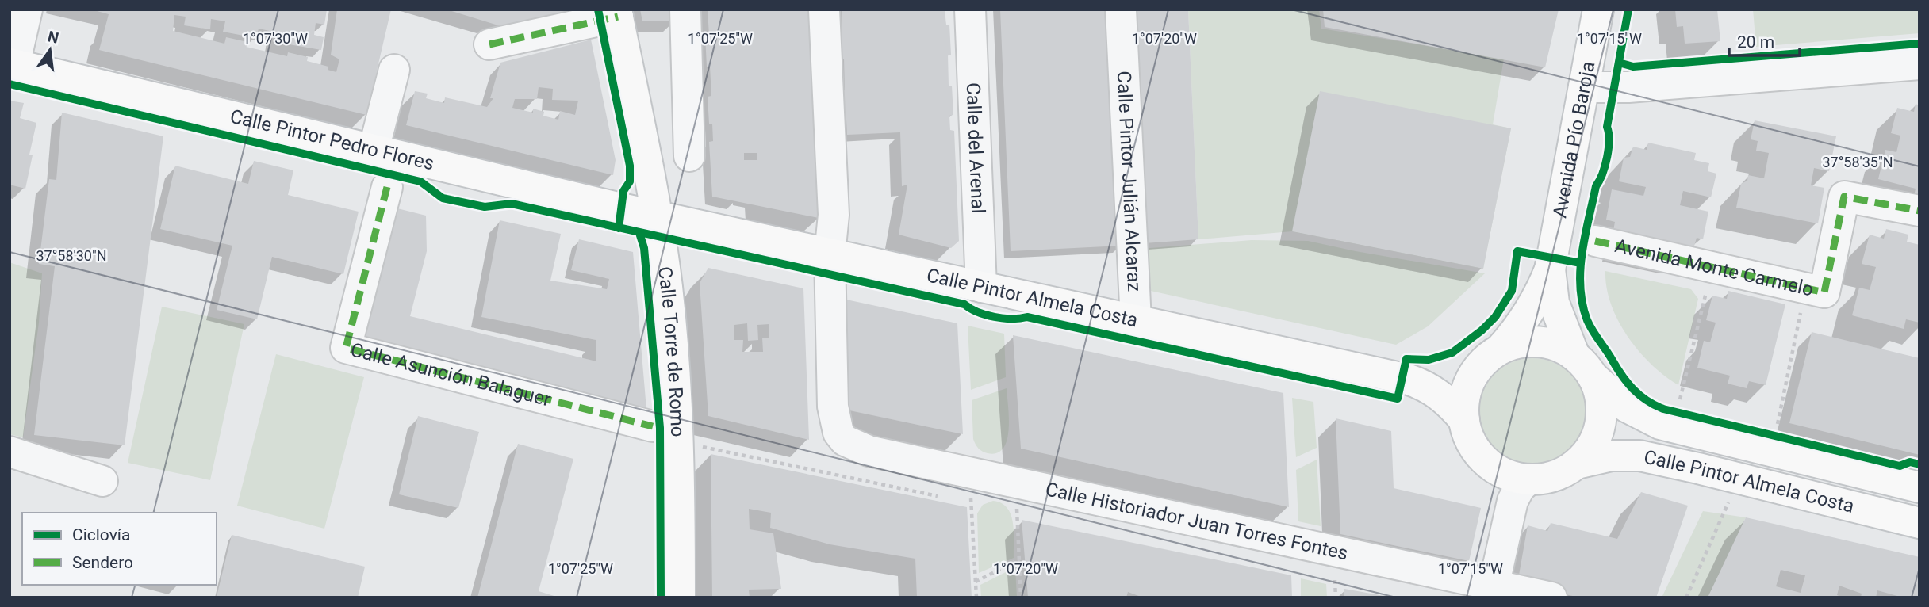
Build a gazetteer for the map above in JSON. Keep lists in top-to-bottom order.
{
  "streets": {
    "main road": [
      "Avenida Pío Baroja",
      "Calle Pintor Pedro Flores",
      "Calle Pintor Almela Costa",
      "Calle Torre de Romo"
    ],
    "street": [
      "Calle del Arenal",
      "Calle Pintor Julián Alcaraz",
      "Avenida Monte Carmelo",
      "Calle Asunción Balaguer",
      "Calle Historiador Juan Torres Fontes"
    ]
  },
  "crossings": [
    ["Avenida Pío Baroja", "Calle Pintor Almela Costa"],
    ["Calle Pintor Pedro Flores", "Calle Pintor Almela Costa"],
    ["Calle Pintor Pedro Flores", "Calle Torre de Romo"],
    ["Calle del Arenal", "Calle Pintor Almela Costa"],
    ["Calle Pintor Julián Alcaraz", "Calle Pintor Almela Costa"],
    ["Calle Pintor Almela Costa", "Calle Torre de Romo"],
    ["Calle Pintor Almela Costa", "Calle Historiador Juan Torres Fontes"]
  ],
  "legend": ["Ciclovía", "Sendero"],
  "scale_bar": "20 m",
  "north": "top",
  "coordinates": [
    "1°07'30\"W",
    "1°07'25\"W",
    "1°07'20\"W",
    "1°07'15\"W",
    "37°58'35\"N",
    "37°58'30\"N"
  ]
}
